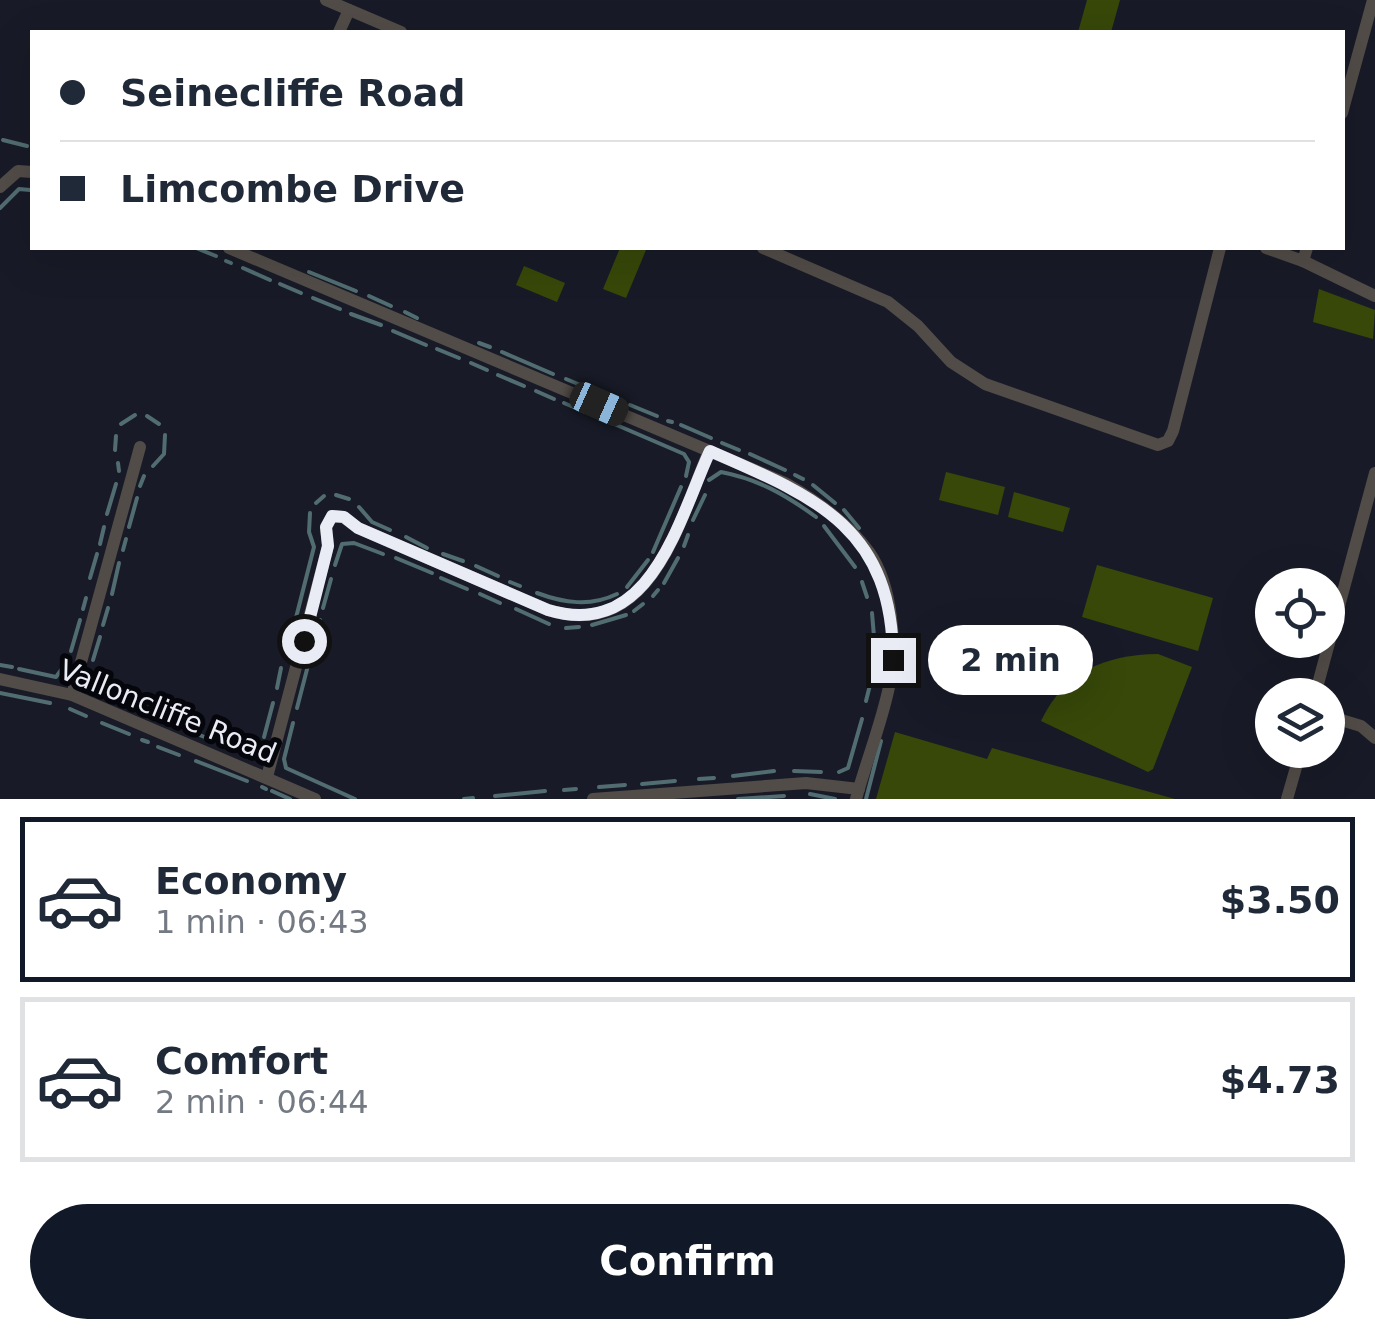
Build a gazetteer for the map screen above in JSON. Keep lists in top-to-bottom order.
{
  "streets": {
    "street": ["Valloncliffe Road"]
  },
  "page": {
    "banner": ["Seinecliffe Road", "Limcombe Drive"],
    "bubble": "2 min",
    "list": [
      {
        "name": "Economy",
        "note": "1 min · 06:43",
        "value": "$3.50"
      },
      {
        "name": "Comfort",
        "note": "2 min · 06:44",
        "value": "$4.73"
      }
    ],
    "buttons": "Confirm"
  }
}
